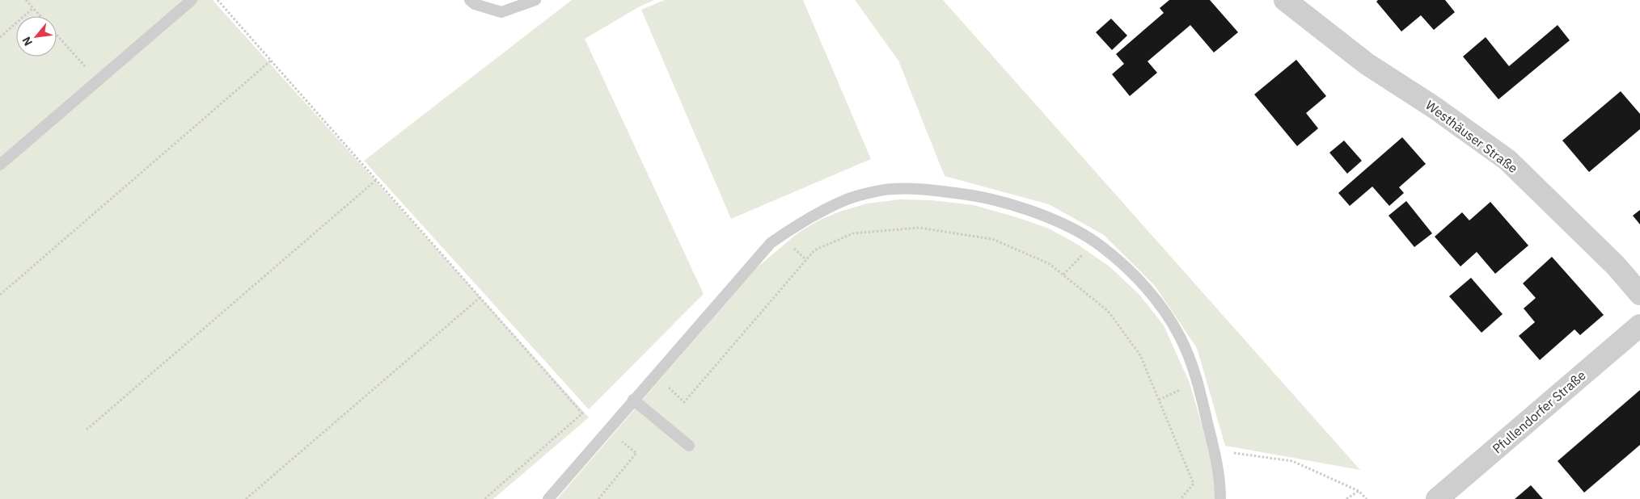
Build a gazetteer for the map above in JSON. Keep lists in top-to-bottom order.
{
  "streets": {
    "street": ["Westhäuser Straße", "Pfullendorfer Straße"]
  },
  "north": "bottom left"
}
